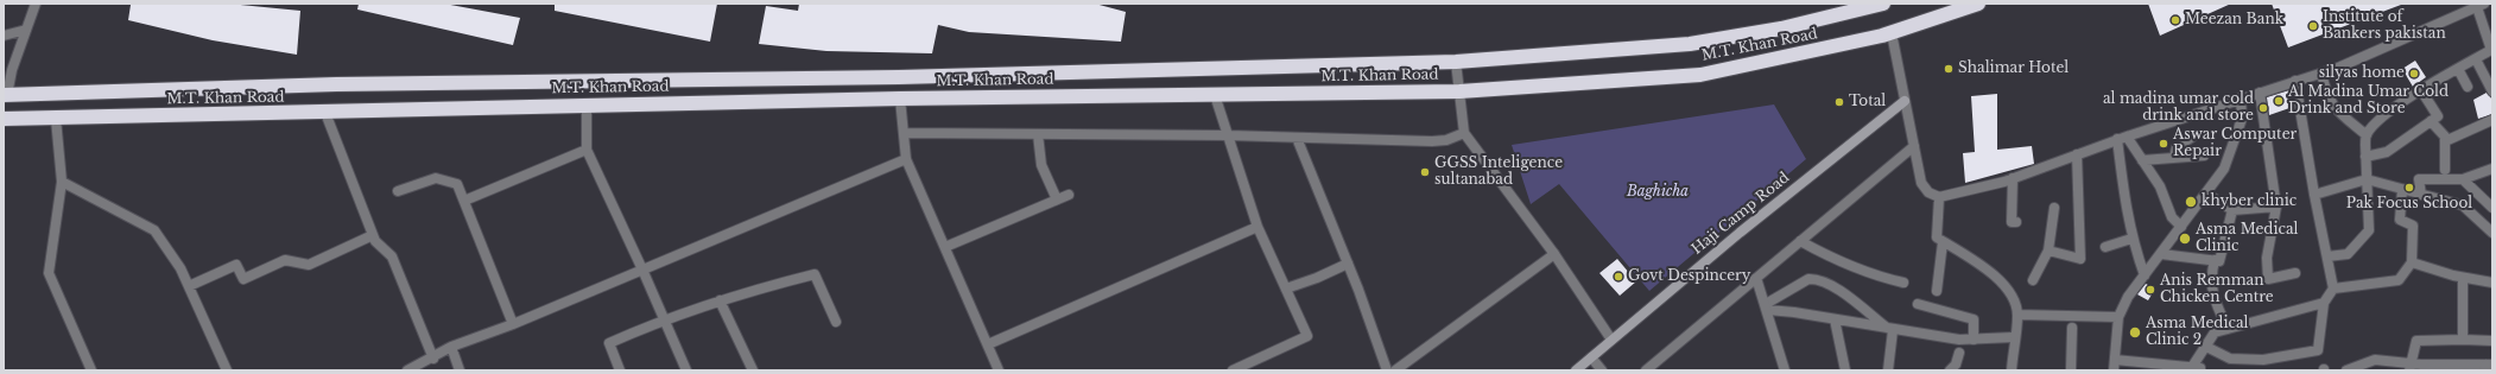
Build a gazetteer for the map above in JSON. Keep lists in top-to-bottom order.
{
  "streets": {
    "highway": ["M.T. Khan Road"],
    "street": ["Haji Camp Road"]
  },
  "parks": ["Baghicha"],
  "places": [
    "Meezan Bank",
    "Institute of Bankers pakistan",
    "Shalimar Hotel",
    "silyas home",
    "Al Madina Umar Cold Drink and Store",
    "Total",
    "al madina umar cold drink and store",
    "Aswar Computer Repair",
    "GGSS Inteligence sultanabad",
    "Pak Focus School",
    "khyber clinic",
    "Asma Medical Clinic",
    "Govt Despincery",
    "Anis Remman Chicken Centre",
    "Asma Medical Clinic 2"
  ]
}
